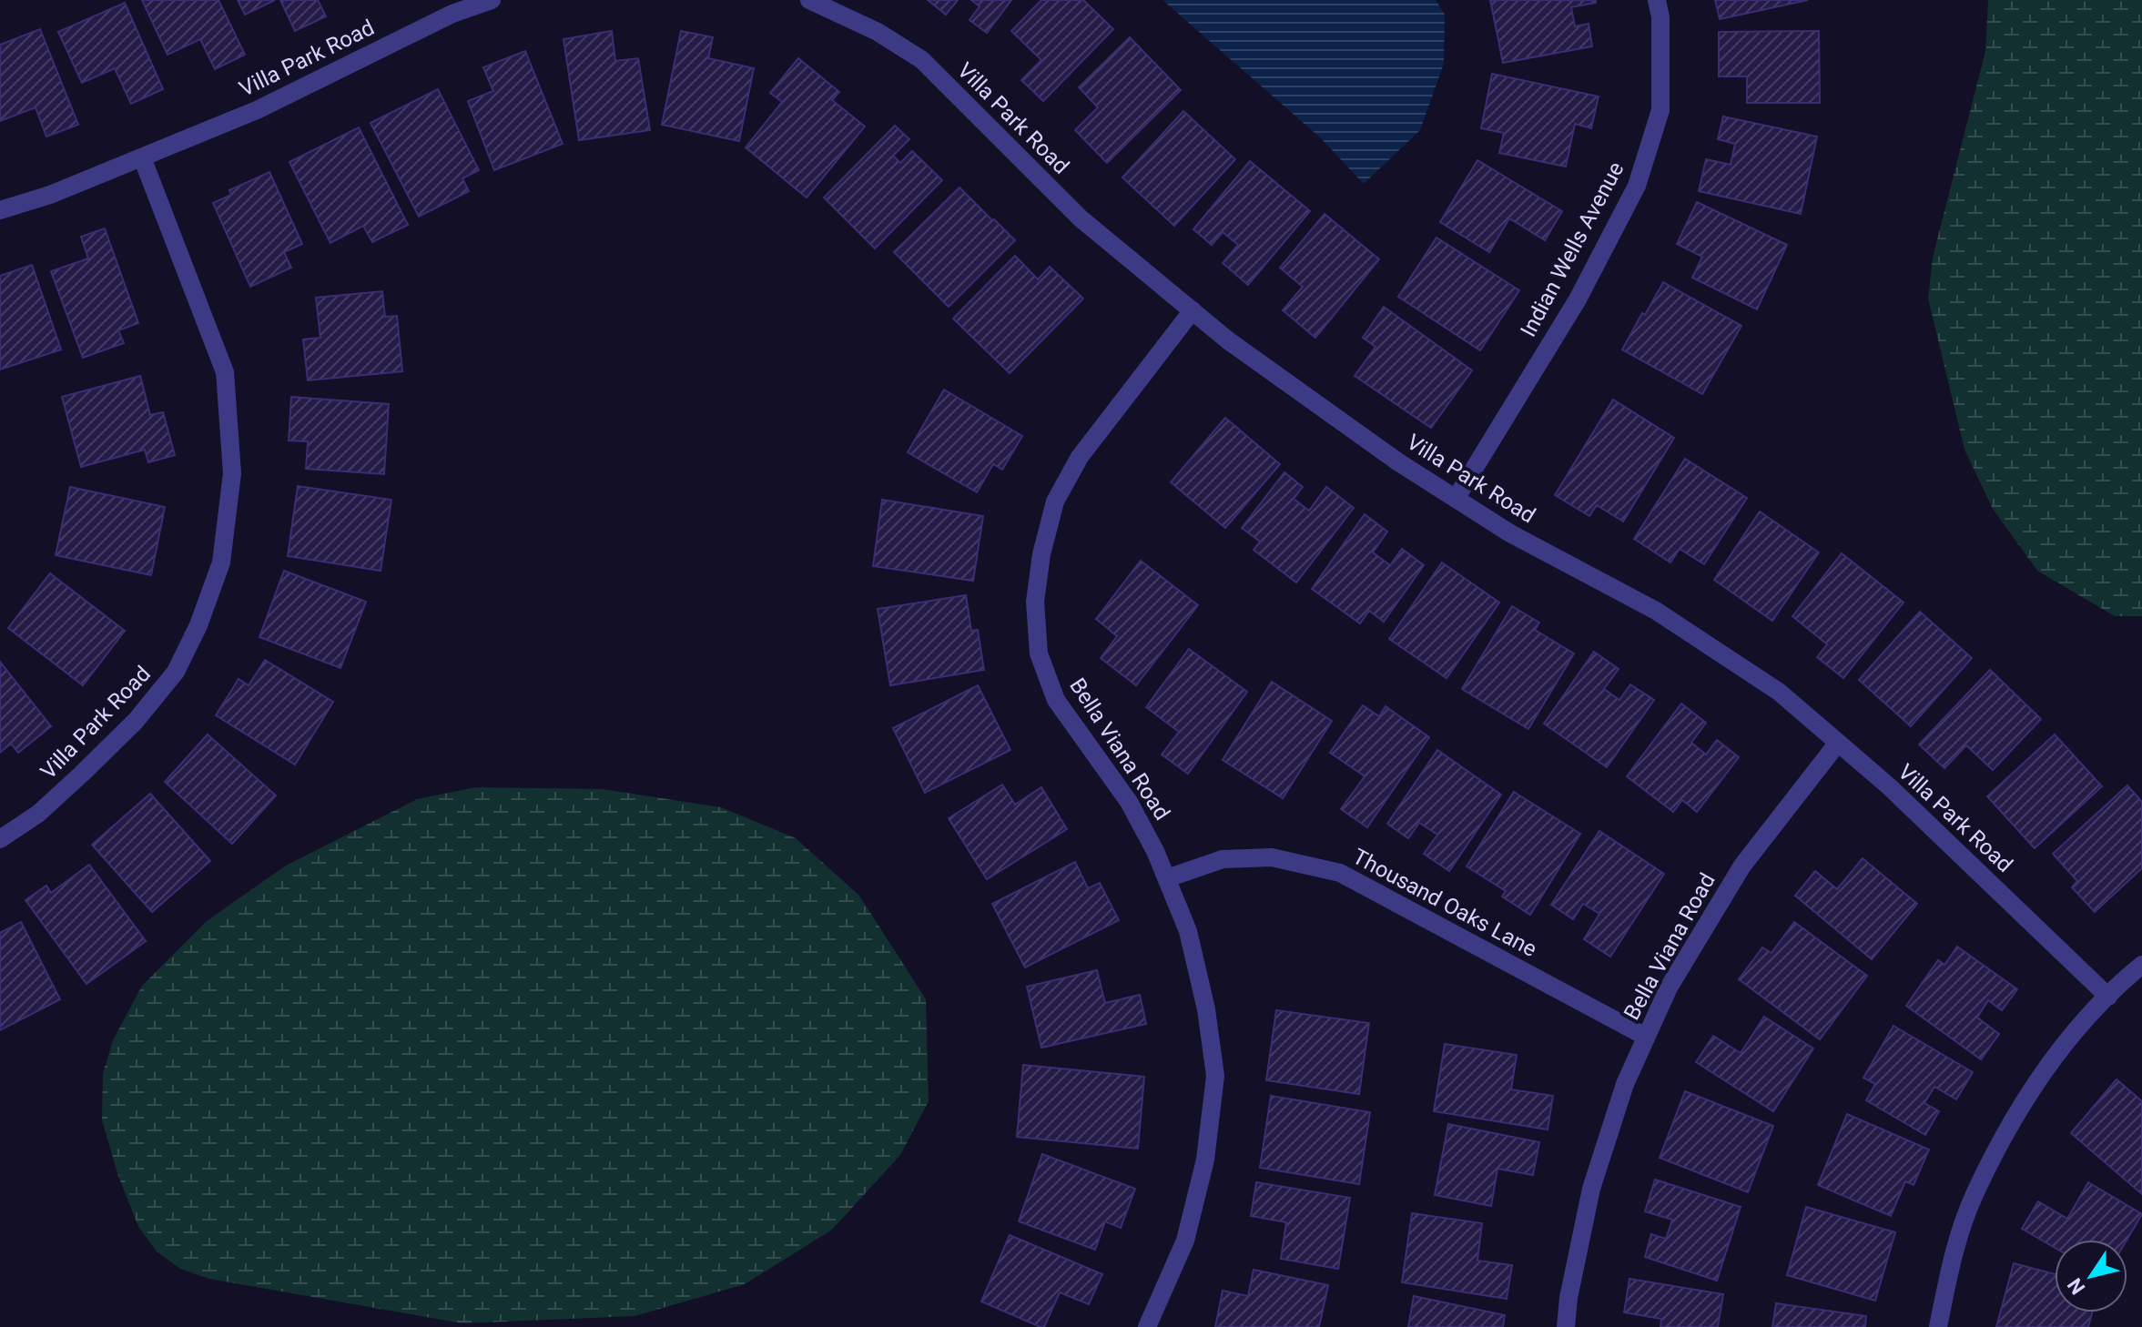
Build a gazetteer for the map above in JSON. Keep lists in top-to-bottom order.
{
  "streets": {
    "street": [
      "Villa Park Road",
      "Indian Wells Avenue",
      "Bella Viana Road",
      "Thousand Oaks Lane"
    ]
  },
  "crossings": [
    ["Villa Park Road", "Indian Wells Avenue"],
    ["Villa Park Road", "Bella Viana Road"],
    ["Bella Viana Road", "Thousand Oaks Lane"]
  ],
  "north": "bottom left"
}
